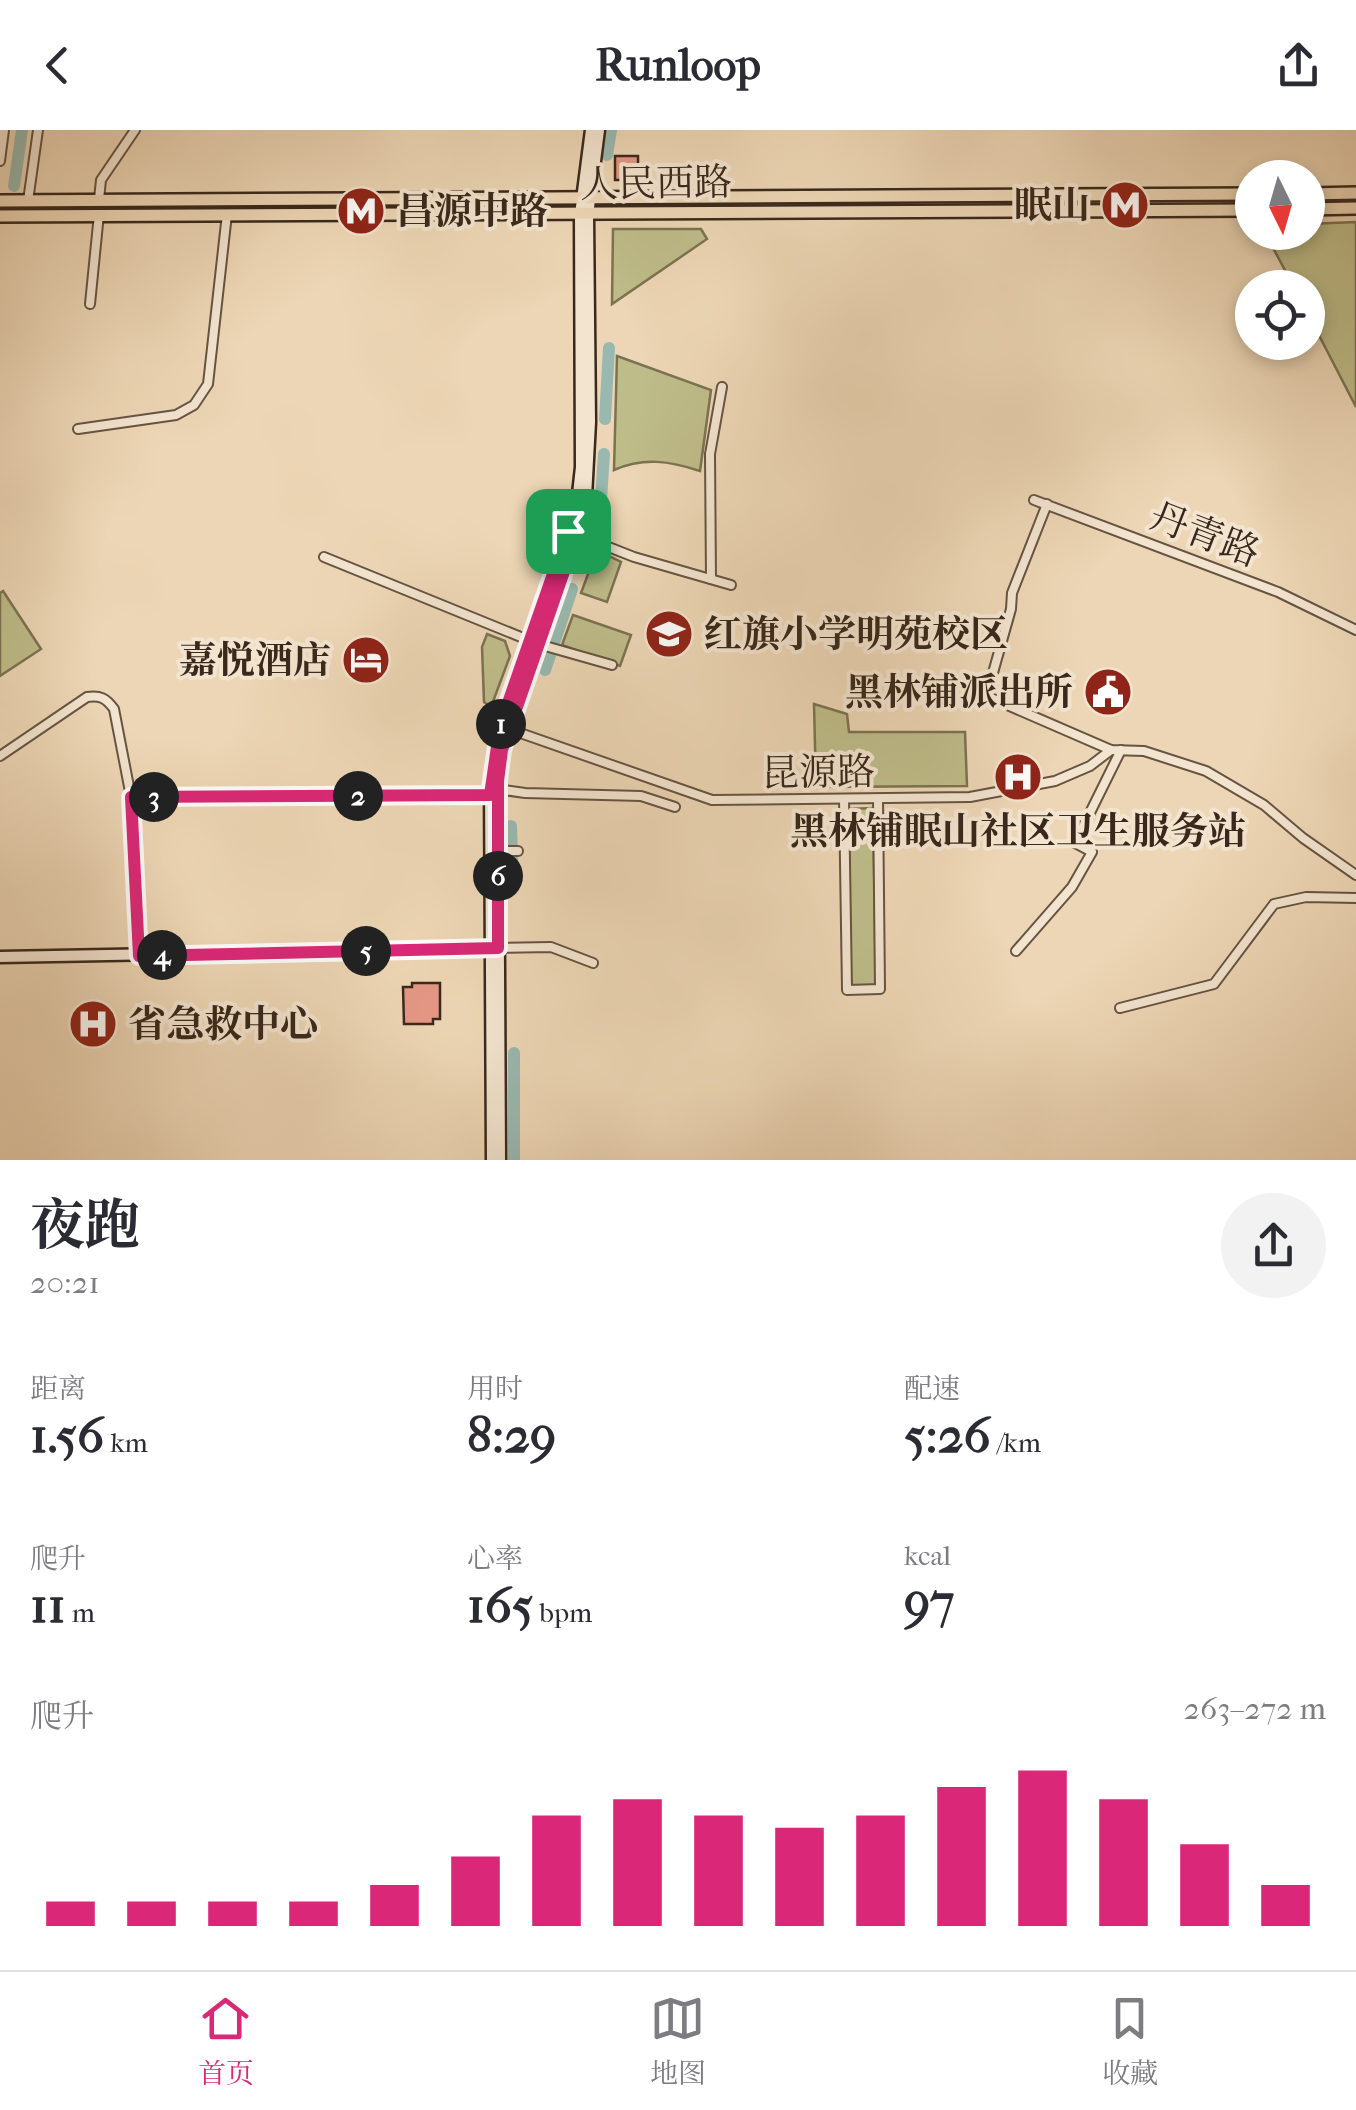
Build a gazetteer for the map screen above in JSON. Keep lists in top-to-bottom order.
{
  "streets": {
    "main road": ["人民西路"],
    "street": ["丹青路", "昆源路"]
  },
  "places": {
    "metro station": ["眠山", "昌源中路"],
    "school or university": ["红旗小学明苑校区"],
    "hotel": ["嘉悦酒店"],
    "public building": ["黑林铺派出所"],
    "hospital": ["黑林铺眠山社区卫生服务站", "省急救中心"]
  },
  "north": "bottom",
  "page": {
    "header": "Runloop",
    "pins": [
      "1",
      "2",
      "3",
      "6",
      "5",
      "4"
    ],
    "heading": ["夜跑", "20:21"],
    "stats": [
      ["距离", "1.56 km"],
      ["用时", "8:29"],
      ["配速", "5:26 /km"],
      ["爬升", "11 m"],
      ["心率", "165 bpm"],
      ["kcal", "97"]
    ],
    "chart": ["爬升", "263–272 m"],
    "tabs": ["首页", "地图", "收藏"]
  }
}
